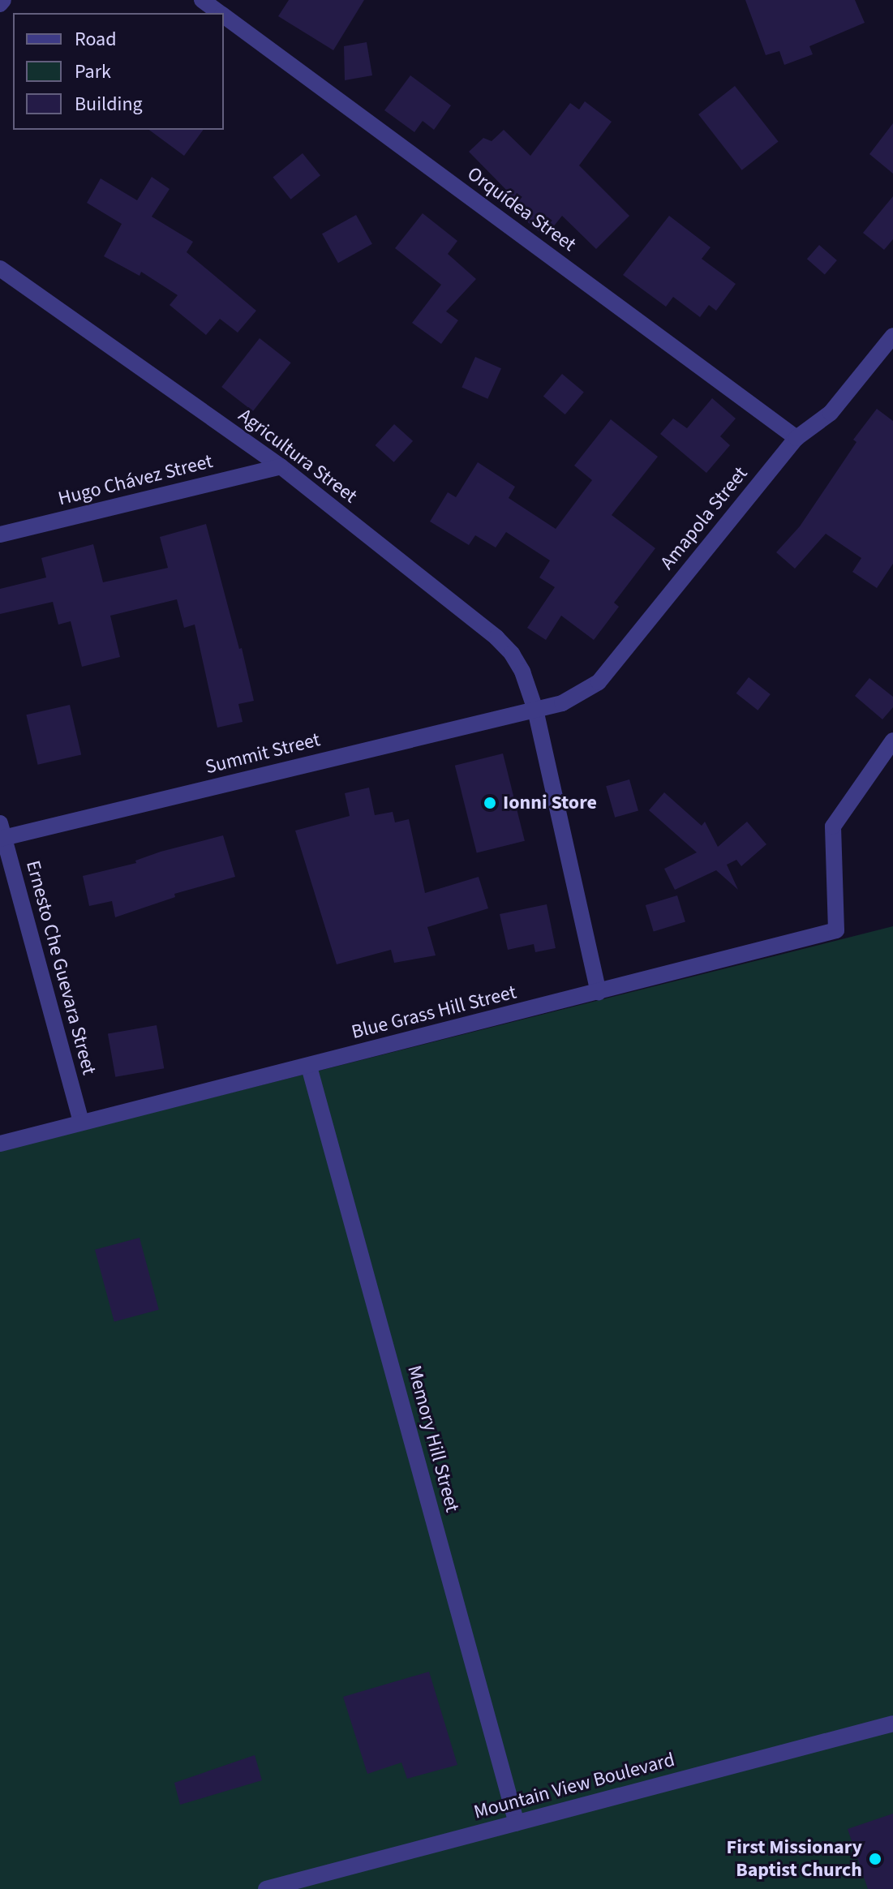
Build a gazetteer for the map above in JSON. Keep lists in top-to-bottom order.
{
  "streets": {
    "street": [
      "Orquídea Street",
      "Agricultura Street",
      "Hugo Chávez Street",
      "Amapola Street",
      "Summit Street",
      "Ernesto Che Guevara Street",
      "Blue Grass Hill Street",
      "Memory Hill Street",
      "Mountain View Boulevard"
    ]
  },
  "crossings": [
    ["Orquídea Street", "Amapola Street"],
    ["Agricultura Street", "Hugo Chávez Street"],
    ["Agricultura Street", "Amapola Street"],
    ["Agricultura Street", "Summit Street"],
    ["Amapola Street", "Summit Street"],
    ["Summit Street", "Ernesto Che Guevara Street"],
    ["Ernesto Che Guevara Street", "Blue Grass Hill Street"],
    ["Blue Grass Hill Street", "Memory Hill Street"],
    ["Memory Hill Street", "Mountain View Boulevard"]
  ],
  "places": ["Ionni Store", "First Missionary Baptist Church"],
  "legend": ["Road", "Park", "Building"]
}
